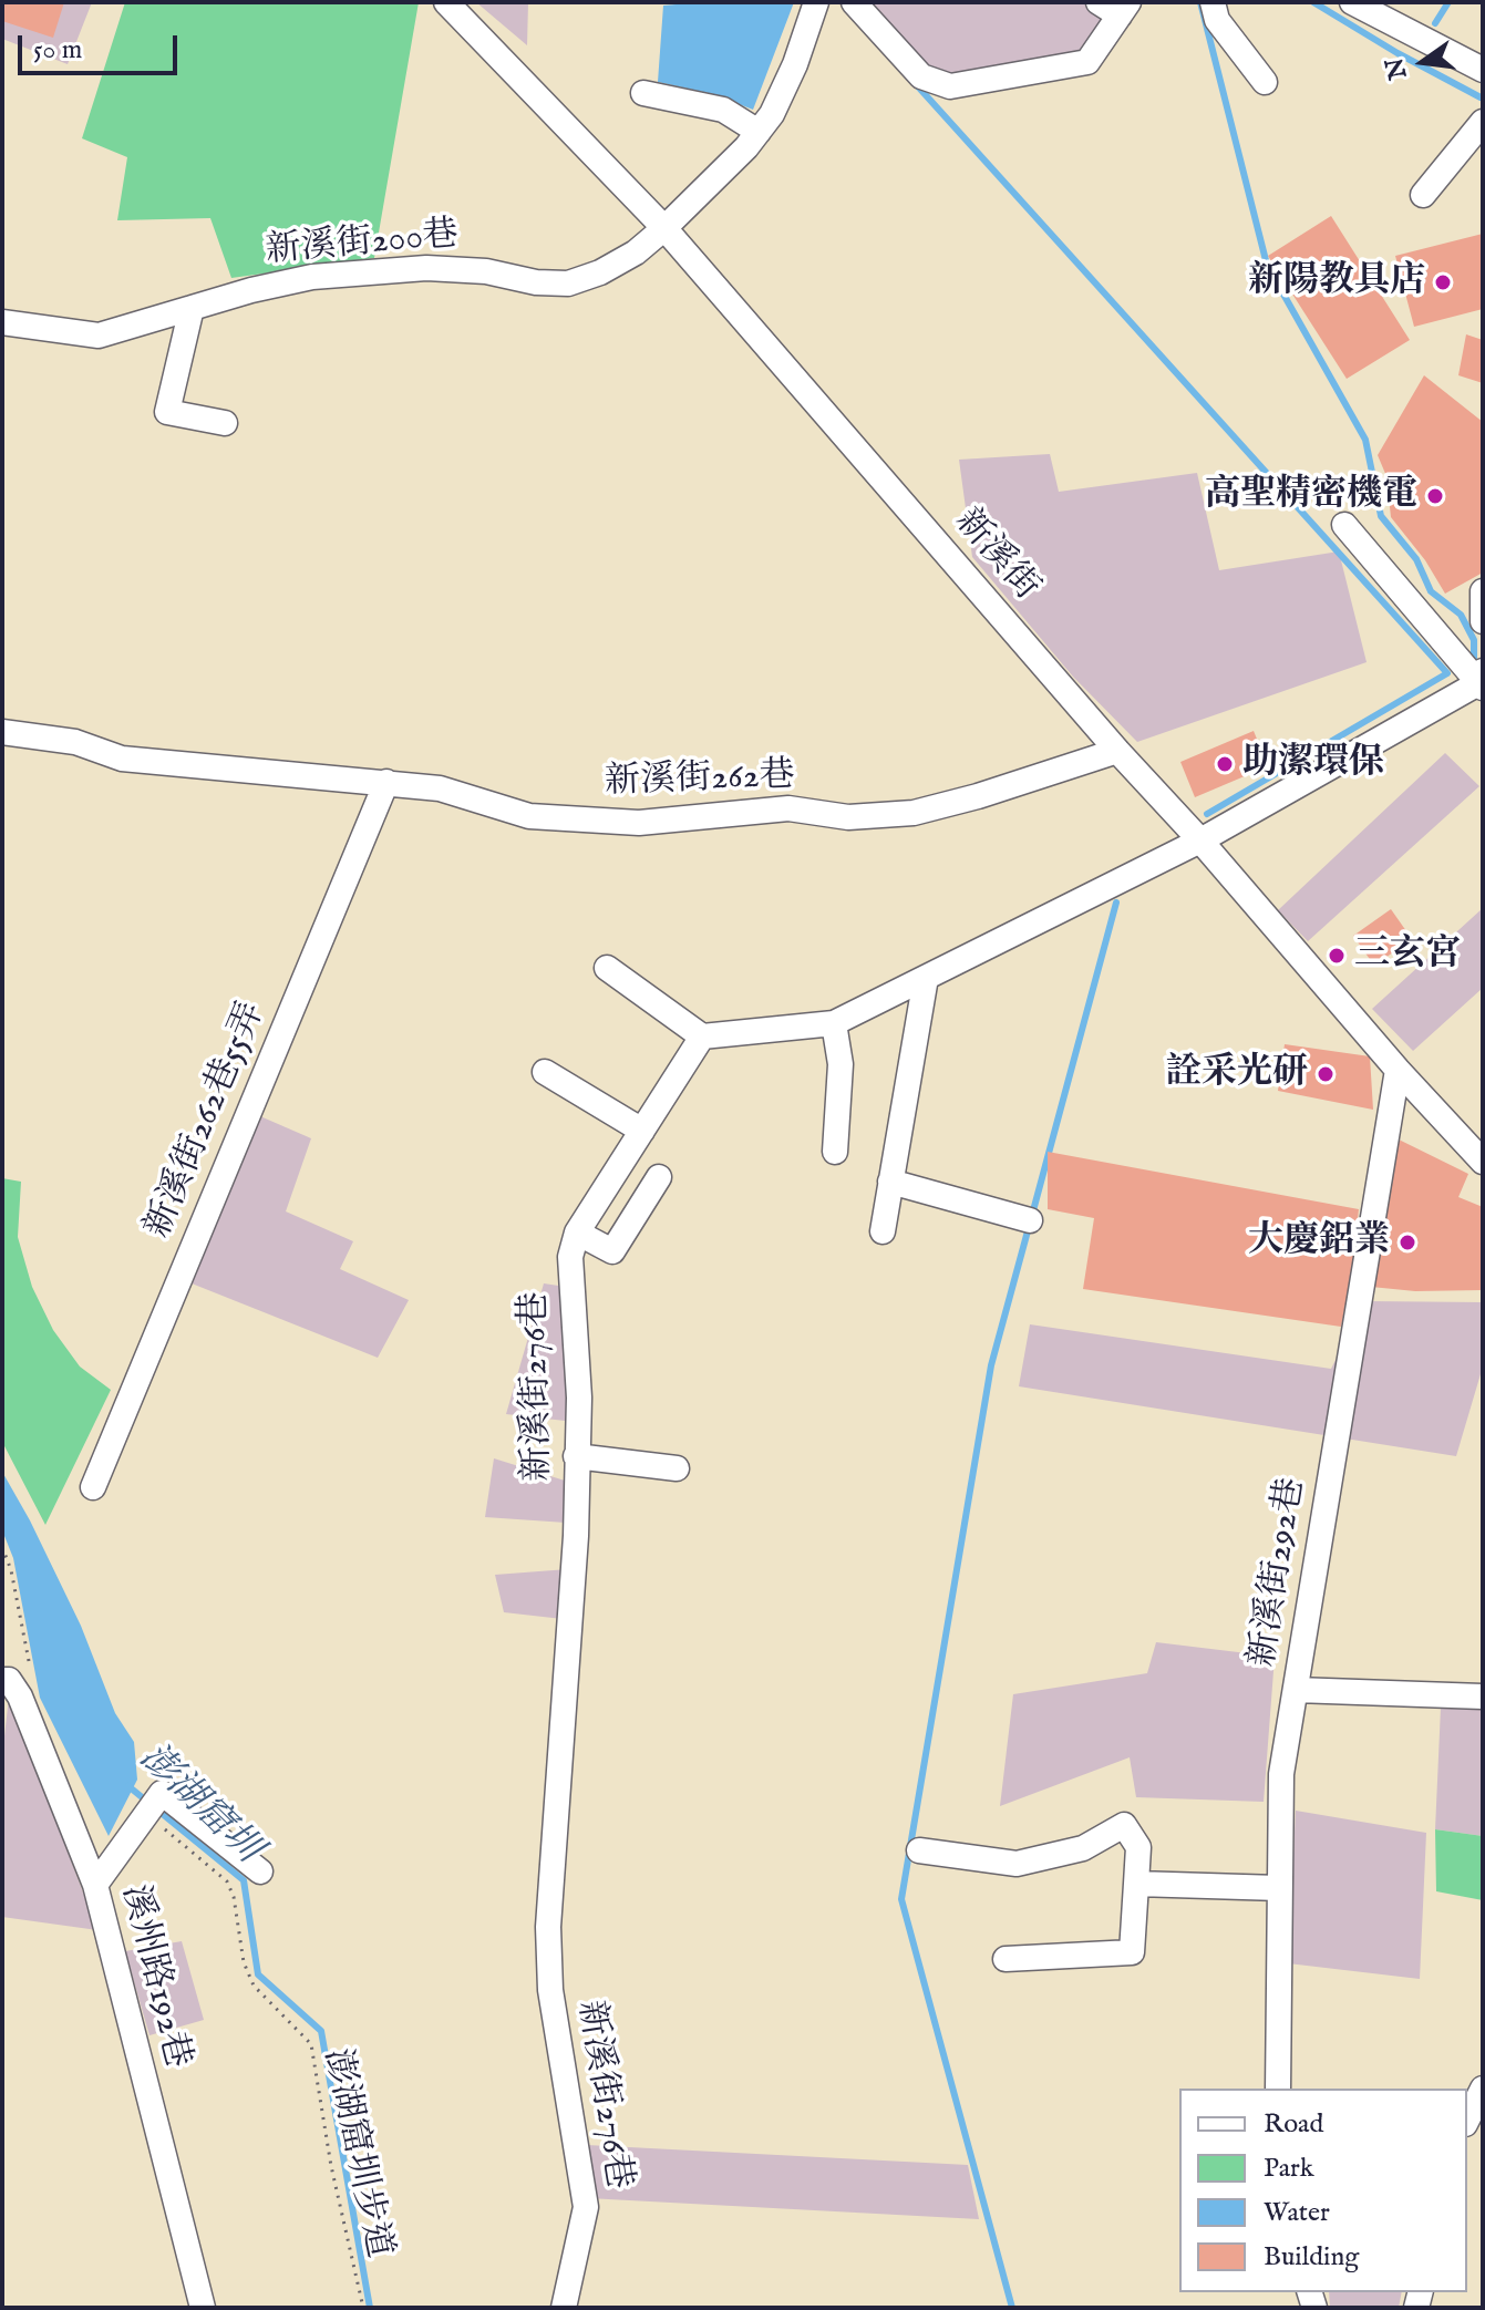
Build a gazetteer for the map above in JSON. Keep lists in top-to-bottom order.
{
  "streets": {
    "street": [
      "新溪街200巷",
      "新溪街",
      "新溪街262巷",
      "新溪街262巷55弄",
      "新溪街276巷",
      "新溪街292巷",
      "溪州路192巷"
    ],
    "path": ["澎湖窟圳步道"]
  },
  "crossings": [
    ["新溪街200巷", "新溪街"],
    ["新溪街", "新溪街262巷"],
    ["新溪街", "新溪街292巷"],
    ["新溪街262巷", "新溪街262巷55弄"]
  ],
  "water": ["澎湖窟圳"],
  "places": [
    "新陽教具店",
    "高聖精密機電",
    "助潔環保",
    "三玄宮",
    "詮采光研",
    "大慶鋁業"
  ],
  "legend": [
    "Road",
    "Park",
    "Water",
    "Building"
  ],
  "scale_bar": "50 m",
  "north": "left"
}
